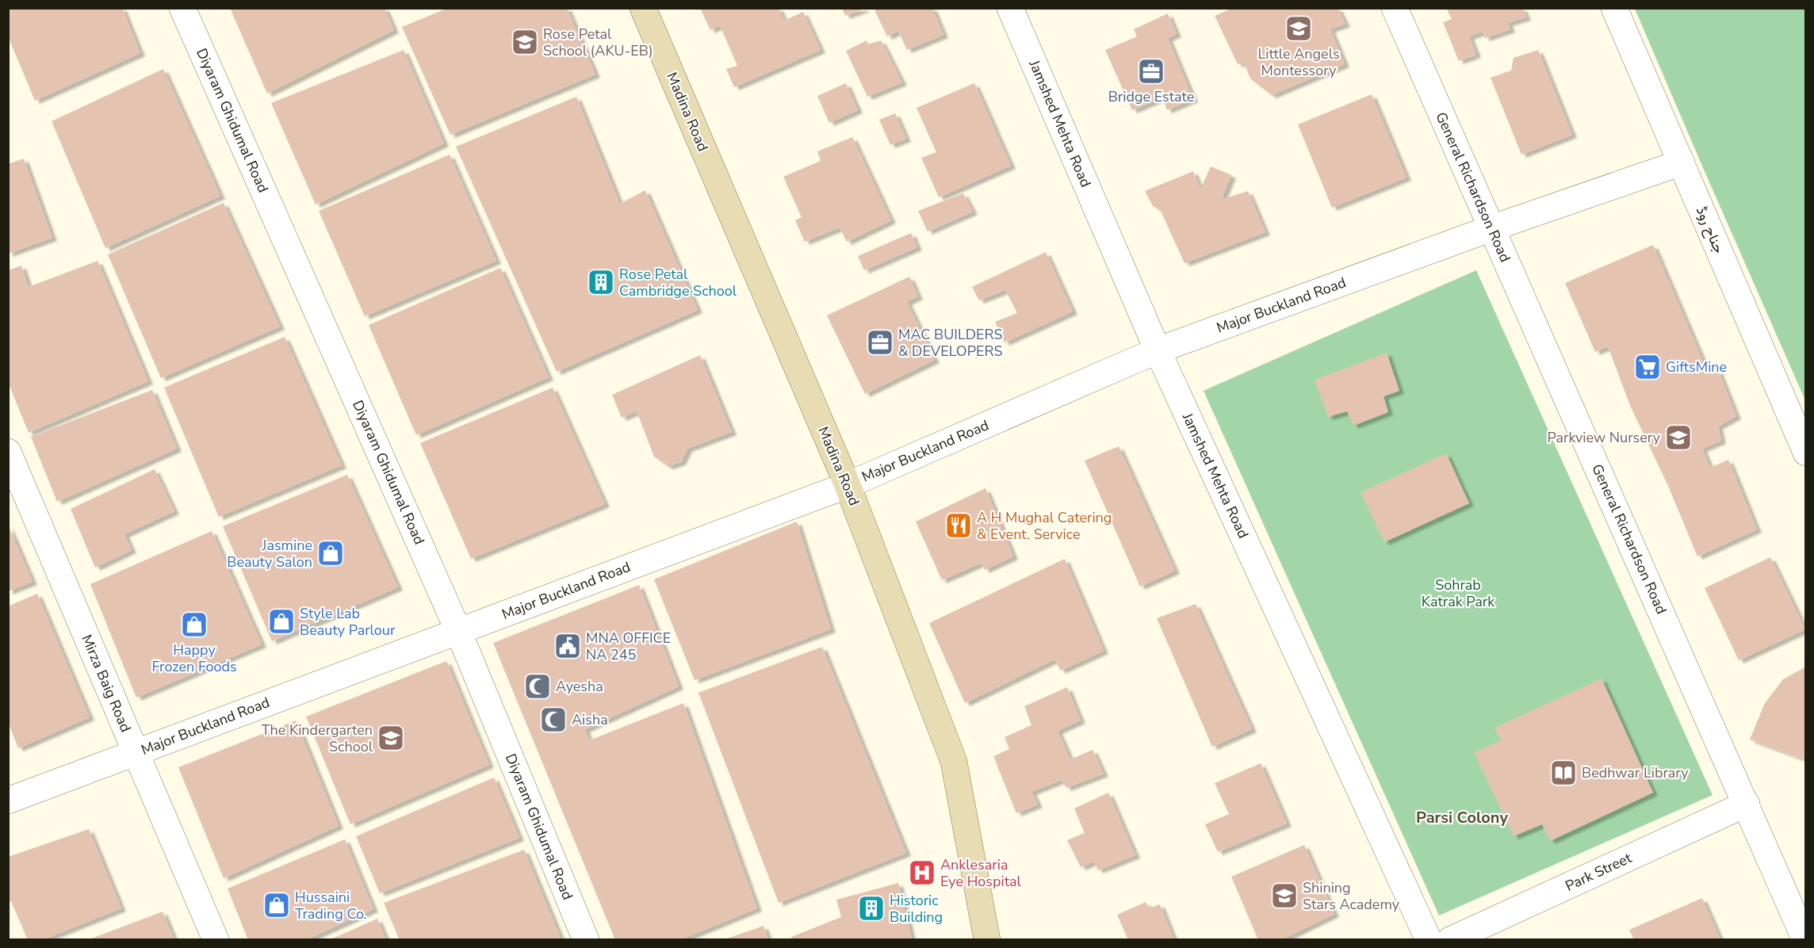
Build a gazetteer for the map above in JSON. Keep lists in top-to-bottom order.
{
  "streets": {
    "main road": ["Madina Road"],
    "street": [
      "Diyaram Ghidumal Road",
      "Jamshed Mehta Road",
      "General Richardson Road",
      "جناح روڈ",
      "Major Buckland Road",
      "Mirza Baig Road",
      "Park Street"
    ]
  },
  "crossings": [
    ["Madina Road", "Major Buckland Road"],
    ["Diyaram Ghidumal Road", "Major Buckland Road"],
    ["Jamshed Mehta Road", "Major Buckland Road"],
    ["General Richardson Road", "Major Buckland Road"],
    ["General Richardson Road", "Park Street"],
    ["جناح روڈ", "Major Buckland Road"],
    ["Major Buckland Road", "Mirza Baig Road"]
  ],
  "districts": ["Parsi Colony"],
  "parks": ["Sohrab Katrak Park"],
  "places": {
    "school or university": [
      "Little Angels Montessory",
      "Rose Petal School (AKU-EB)",
      "Parkview Nursery",
      "The Kindergarten School",
      "Shining Stars Academy"
    ],
    "office": ["Bridge Estate", "MAC BUILDERS & DEVELOPERS"],
    "building": ["Rose Petal Cambridge School", "Historic Building"],
    "supermarket": ["GiftsMine"],
    "restaurant": ["A H Mughal Catering & Event. Service"],
    "shop": [
      "Jasmine Beauty Salon",
      "Style Lab Beauty Parlour",
      "Happy Frozen Foods",
      "Hussaini Trading Co."
    ],
    "public building": ["MNA OFFICE NA 245"],
    "mosque": ["Ayesha", "Aisha"],
    "library": ["Bedhwar Library"],
    "hospital": ["Anklesaria Eye Hospital"]
  }
}
